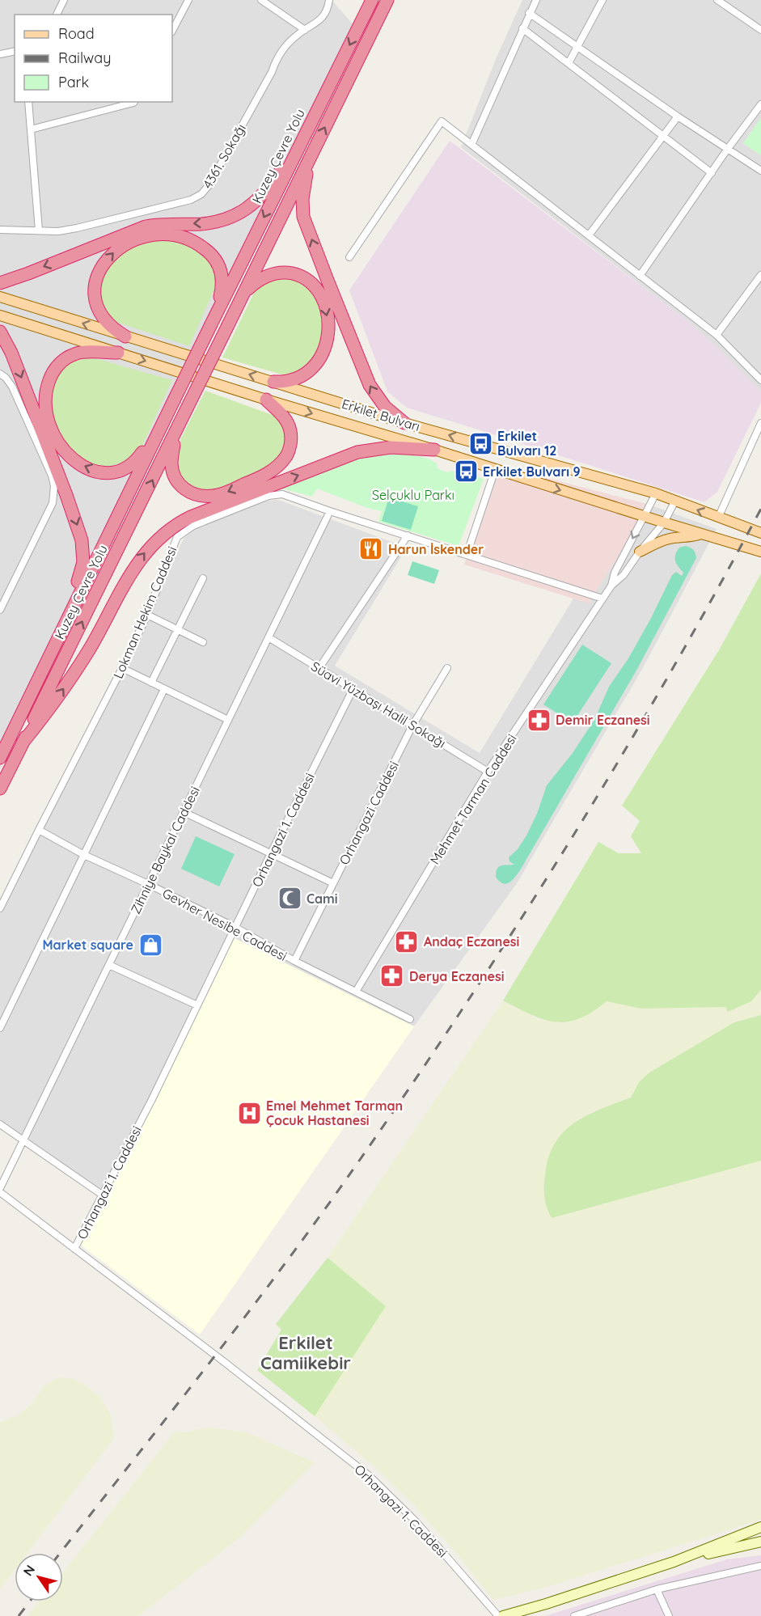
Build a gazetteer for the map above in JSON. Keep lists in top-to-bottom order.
{
  "streets": {
    "highway": ["Kuzey Çevre Yolu"],
    "main road": ["Erkilet Bulvarı"],
    "street": [
      "4361. Sokağı",
      "Lokman Hekim Caddesi",
      "Süavi Yüzbaşı Halil Sokağı",
      "Mehmet Tarman Caddesi",
      "Orhangazi Caddesi",
      "Orhangazi 1. Caddesi",
      "Zihniye Baykal Caddesi",
      "Gevher Nesibe Caddesi"
    ]
  },
  "crossings": [
    ["Erkilet Bulvarı", "Mehmet Tarman Caddesi"],
    ["Lokman Hekim Caddesi", "Mehmet Tarman Caddesi"],
    ["Lokman Hekim Caddesi", "Zihniye Baykal Caddesi"],
    ["Lokman Hekim Caddesi", "Gevher Nesibe Caddesi"],
    ["Süavi Yüzbaşı Halil Sokağı", "Mehmet Tarman Caddesi"],
    ["Süavi Yüzbaşı Halil Sokağı", "Orhangazi Caddesi"],
    ["Süavi Yüzbaşı Halil Sokağı", "Orhangazi 1. Caddesi"],
    ["Süavi Yüzbaşı Halil Sokağı", "Zihniye Baykal Caddesi"],
    ["Mehmet Tarman Caddesi", "Gevher Nesibe Caddesi"],
    ["Orhangazi Caddesi", "Gevher Nesibe Caddesi"],
    ["Orhangazi 1. Caddesi", "Gevher Nesibe Caddesi"],
    ["Zihniye Baykal Caddesi", "Gevher Nesibe Caddesi"]
  ],
  "districts": ["Erkilet Camiikebir"],
  "parks": ["Selçuklu Parkı"],
  "places": {
    "bus stop": ["Erkilet Bulvarı 12", "Erkilet Bulvarı 9"],
    "restaurant": ["Harun İskender"],
    "pharmacy": ["Demir Eczanesi", "Andaç Eczanesi", "Derya Eczanesi"],
    "mosque": ["Cami"],
    "shop": ["Market square"],
    "hospital": ["Emel Mehmet Tarman Çocuk Hastanesi"]
  },
  "legend": ["Road", "Railway", "Park"],
  "north": "top left"
}
